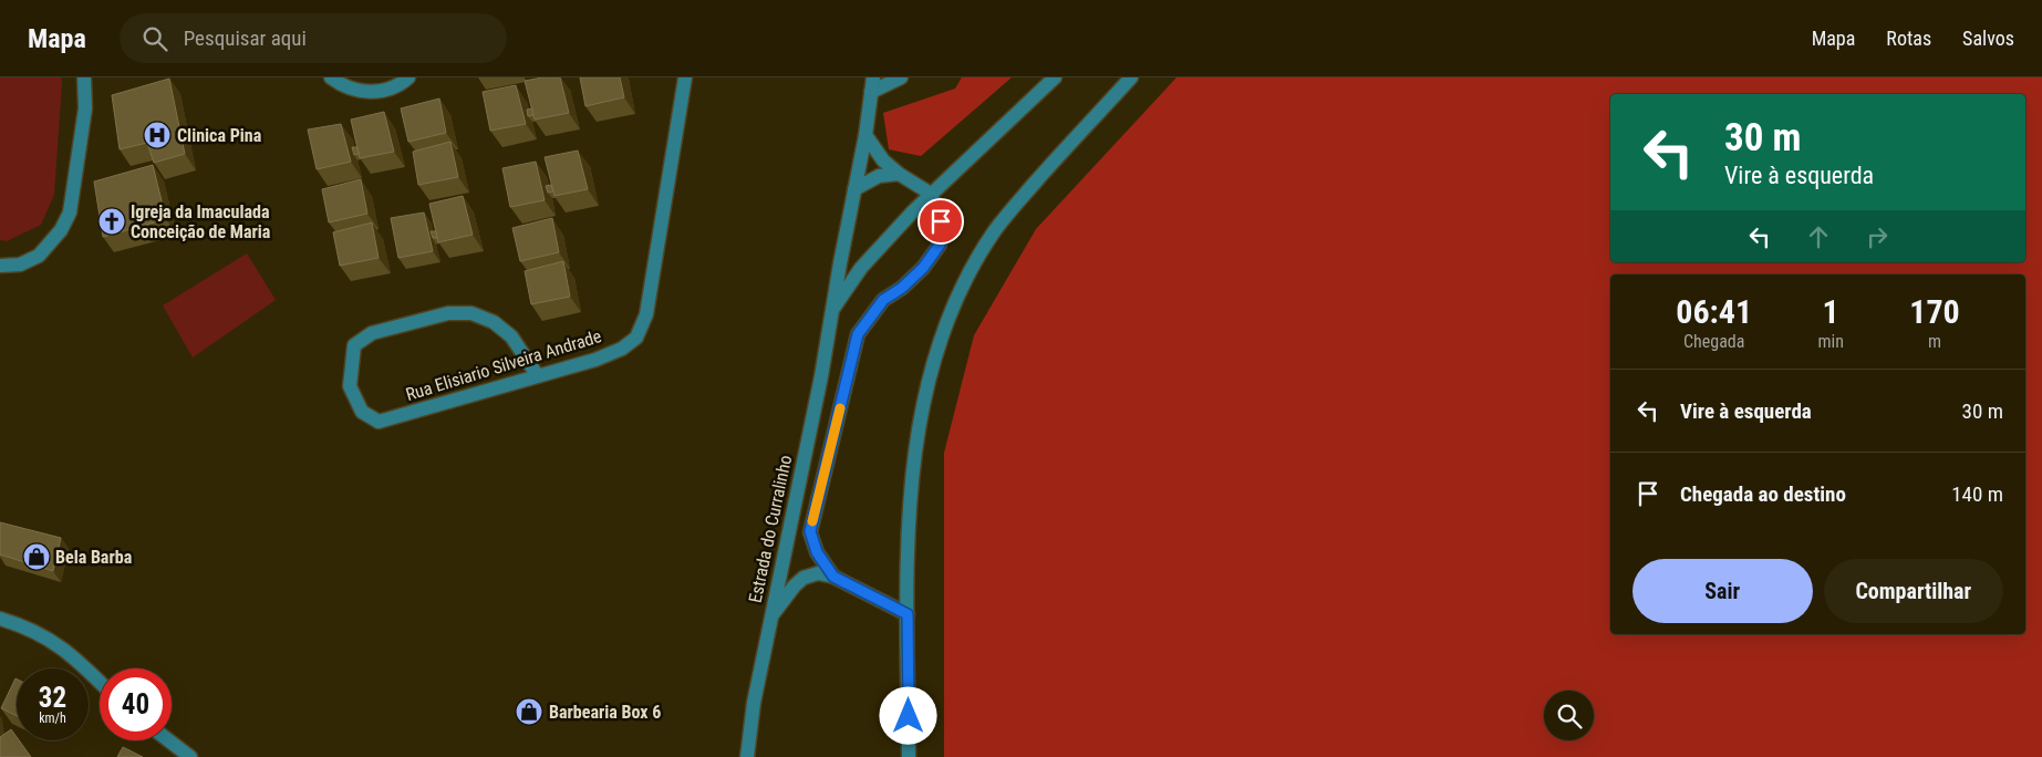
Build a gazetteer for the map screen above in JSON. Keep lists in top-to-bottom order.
{
  "streets": {
    "street": ["Rua Elisiario Silveira Andrade", "Estrada do Curralinho"]
  },
  "places": {
    "hospital": ["Clinica Pina"],
    "church": ["Igreja da Imaculada Conceição de Maria"],
    "shop": ["Bela Barba", "Barbearia Box 6"]
  },
  "page": {
    "header": "Mapa",
    "search": "Pesquisar aqui",
    "nav": ["Mapa", "Rotas", "Salvos"],
    "turn": ["30 m", "Vire à esquerda"],
    "eta": [
      "06:41",
      "Chegada",
      "1",
      "min",
      "170",
      "m"
    ],
    "list": [
      {
        "name": "Vire à esquerda",
        "value": "30 m"
      },
      {
        "name": "Chegada ao destino",
        "value": "140 m"
      }
    ],
    "buttons": ["Sair", "Compartilhar"],
    "speed": "32 km/h",
    "limit": "40"
  }
}
